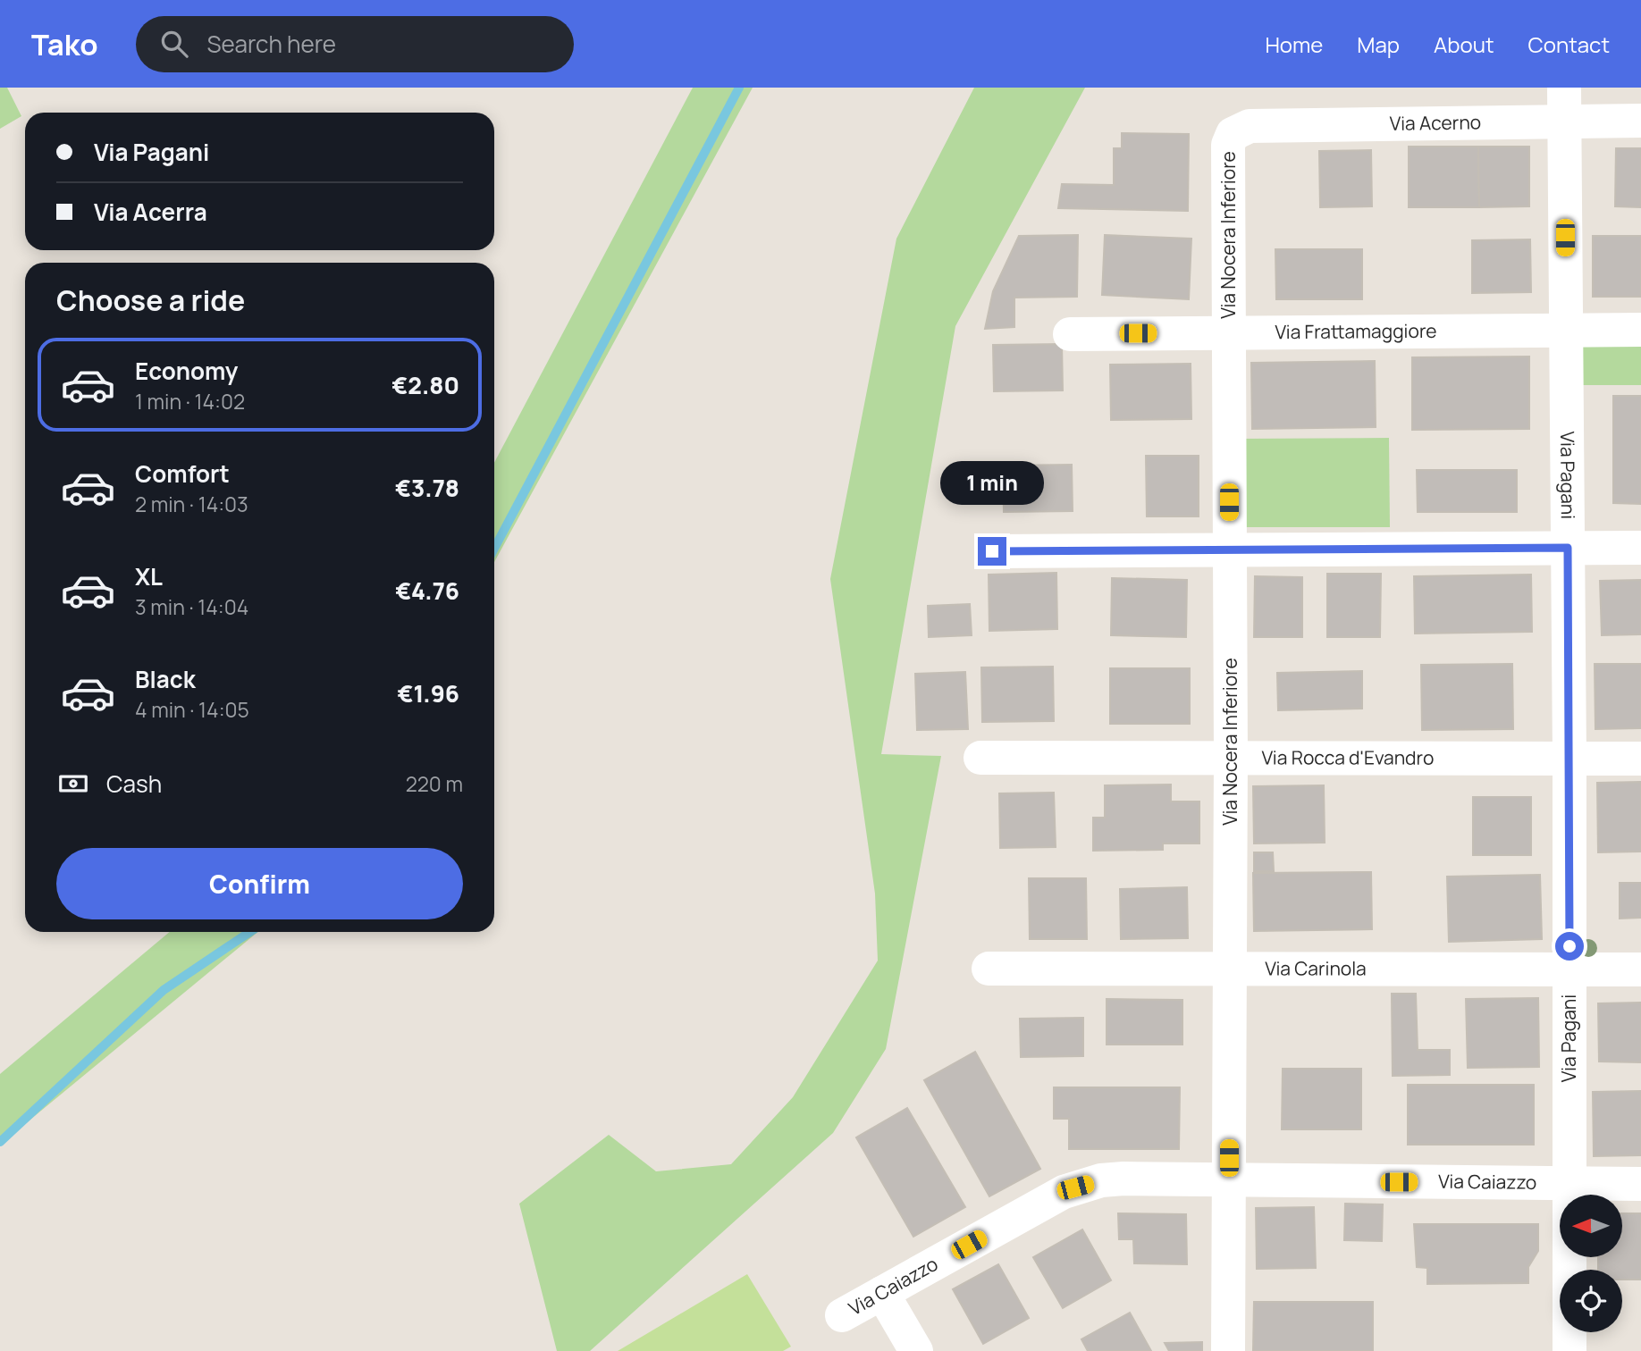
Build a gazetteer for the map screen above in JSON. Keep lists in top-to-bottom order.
{
  "streets": {
    "street": [
      "Via Acerno",
      "Via Nocera Inferiore",
      "Via Frattamaggiore",
      "Via Pagani",
      "Via Rocca d'Evandro",
      "Via Carinola",
      "Via Caiazzo"
    ]
  },
  "crossings": [
    ["Via Acerno", "Via Nocera Inferiore"],
    ["Via Acerno", "Via Pagani"],
    ["Via Nocera Inferiore", "Via Frattamaggiore"],
    ["Via Nocera Inferiore", "Via Rocca d'Evandro"],
    ["Via Nocera Inferiore", "Via Carinola"],
    ["Via Nocera Inferiore", "Via Caiazzo"],
    ["Via Frattamaggiore", "Via Pagani"],
    ["Via Pagani", "Via Rocca d'Evandro"],
    ["Via Pagani", "Via Carinola"],
    ["Via Pagani", "Via Caiazzo"]
  ],
  "north": "left",
  "page": {
    "header": "Tako",
    "search": "Search here",
    "nav": [
      "Home",
      "Map",
      "About",
      "Contact"
    ],
    "banner": ["Via Pagani", "Via Acerra"],
    "heading": "Choose a ride",
    "list": [
      {
        "name": "Economy",
        "note": "1 min · 14:02",
        "value": "€2.80"
      },
      {
        "name": "Comfort",
        "note": "2 min · 14:03",
        "value": "€3.78"
      },
      {
        "name": "XL",
        "note": "3 min · 14:04",
        "value": "€4.76"
      },
      {
        "name": "Black",
        "note": "4 min · 14:05",
        "value": "€1.96"
      }
    ],
    "bubble": "1 min",
    "pay": ["Cash", "220 m"],
    "buttons": "Confirm"
  }
}
